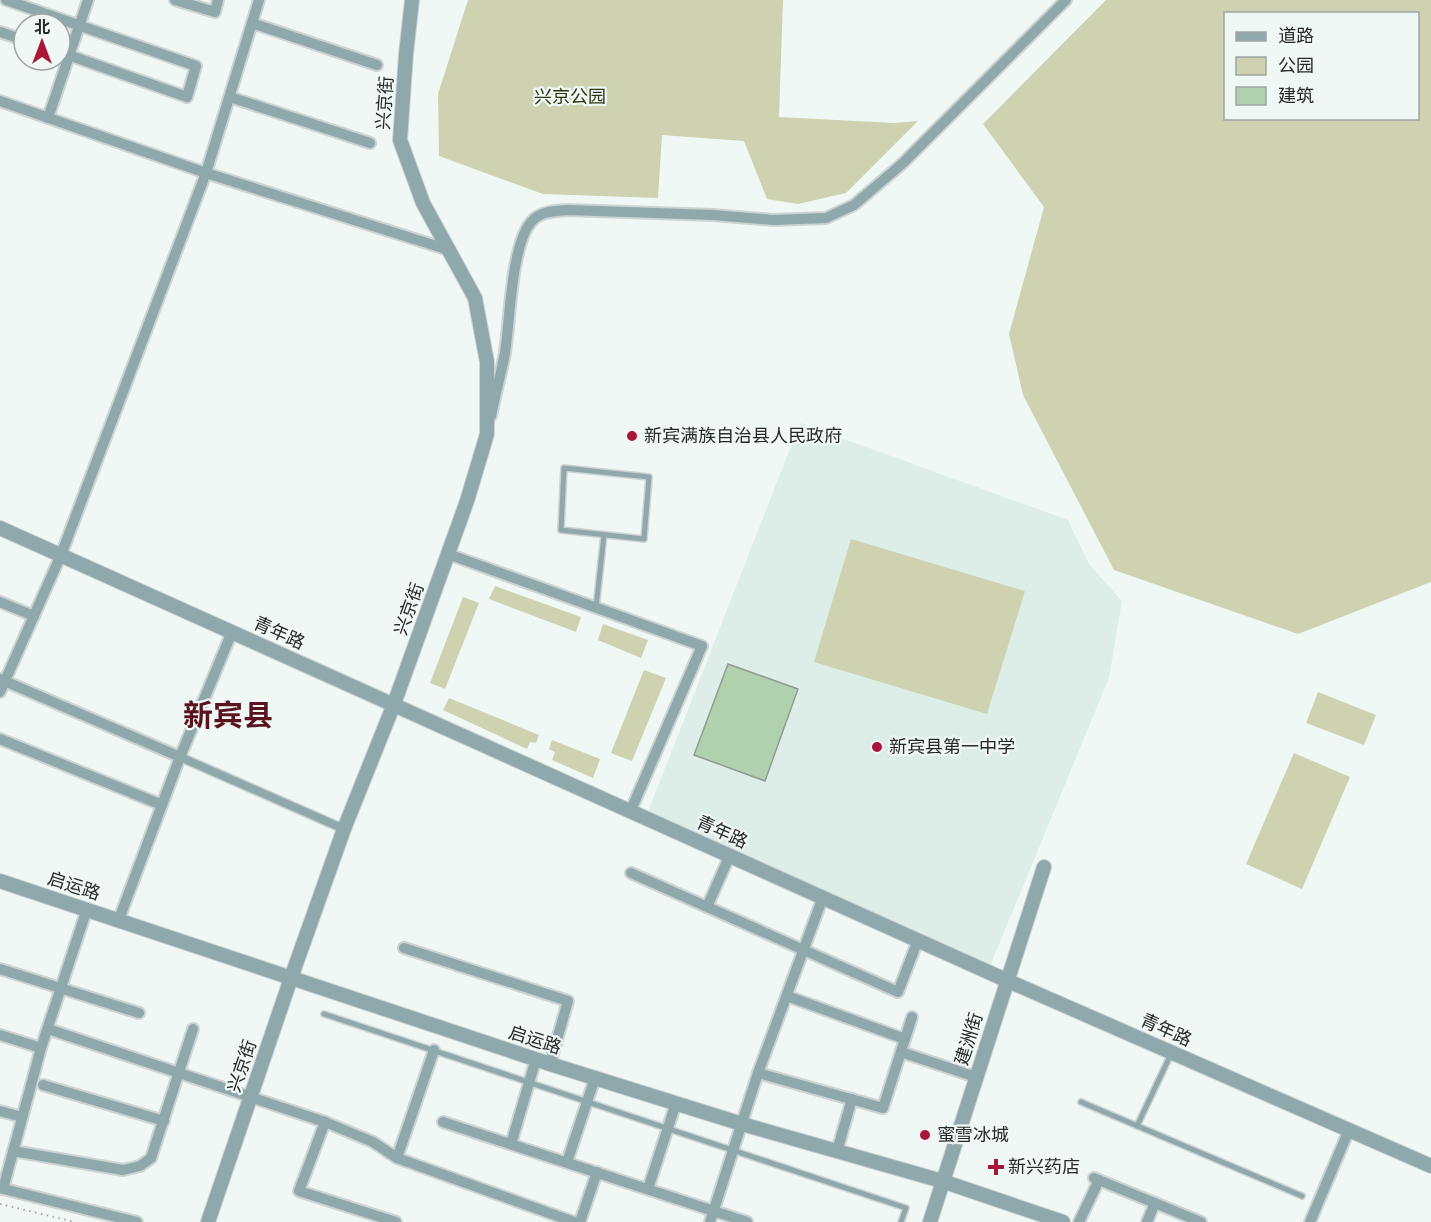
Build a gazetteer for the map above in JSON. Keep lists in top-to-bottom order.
{
  "streets": {
    "street": [
      "兴京街",
      "青年路",
      "启运路",
      "建洲街"
    ]
  },
  "crossings": [
    ["兴京街", "青年路"],
    ["兴京街", "启运路"],
    ["青年路", "建洲街"],
    ["启运路", "建洲街"]
  ],
  "districts": ["新宾县"],
  "parks": ["兴京公园"],
  "places": {
    "other": ["新宾满族自治县人民政府", "新宾县第一中学", "蜜雪冰城"],
    "health": ["新兴药店"]
  },
  "legend": ["道路", "公园", "建筑"],
  "north": "top"
}
